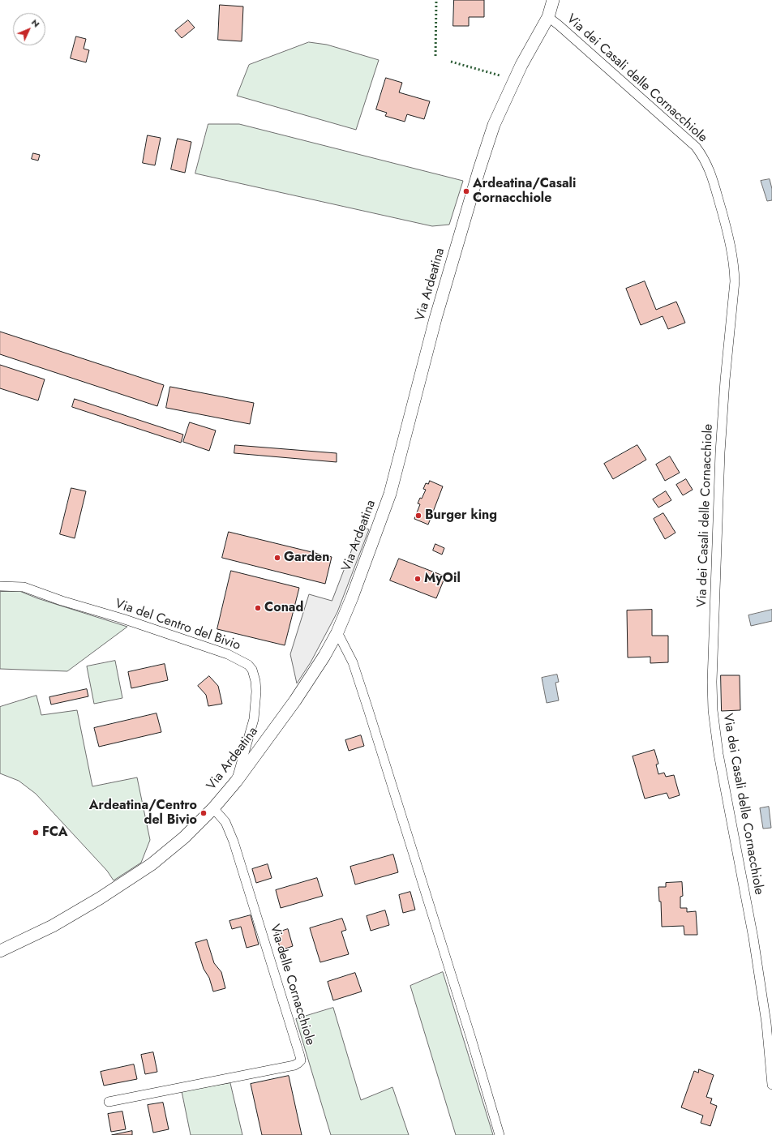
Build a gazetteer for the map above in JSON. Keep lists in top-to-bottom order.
{
  "streets": {
    "main road": ["Via Ardeatina"],
    "street": ["Via dei Casali delle Cornacchiole", "Via del Centro del Bivio", "Via delle Cornacchiole"]
  },
  "crossings": [
    ["Via dei Casali delle Cornacchiole", "Via Ardeatina"],
    ["Via Ardeatina", "Via del Centro del Bivio"],
    ["Via Ardeatina", "Via delle Cornacchiole"]
  ],
  "places": [
    "Ardeatina/Casali Cornacchiole",
    "Burger king",
    "Garden",
    "MyOil",
    "Conad",
    "Ardeatina/Centro del Bivio",
    "FCA"
  ],
  "north": "top right"
}
